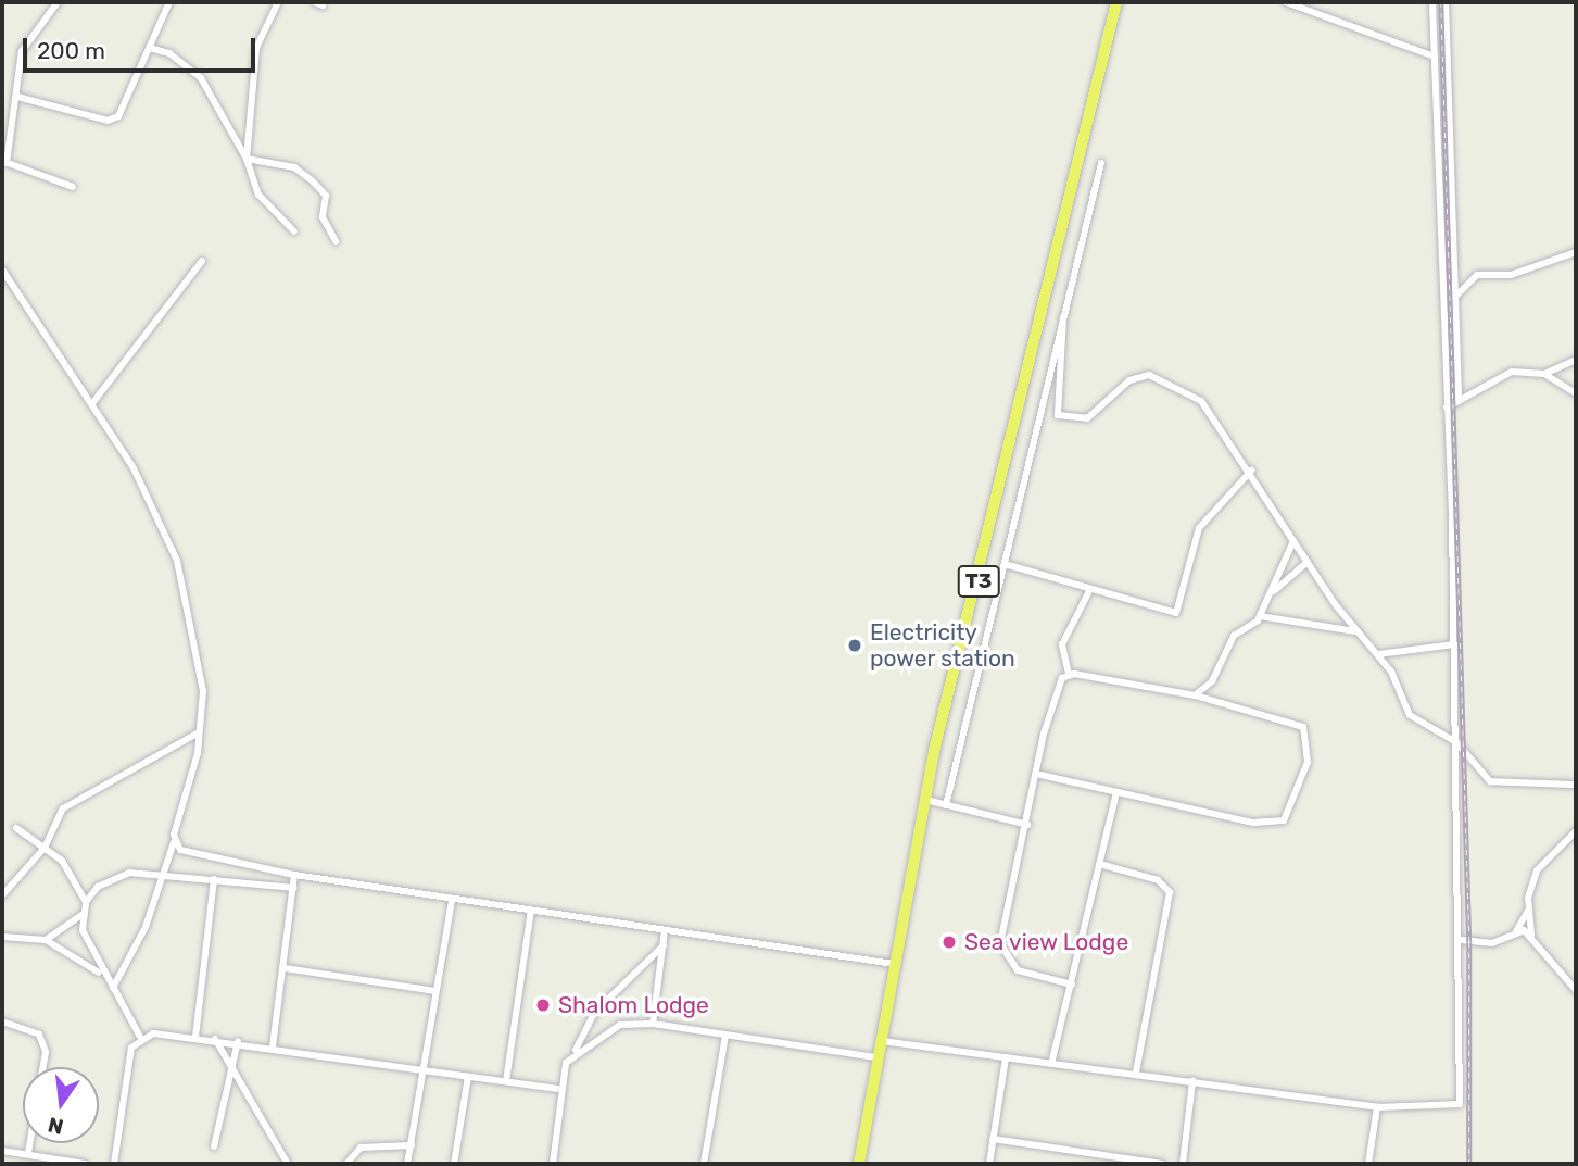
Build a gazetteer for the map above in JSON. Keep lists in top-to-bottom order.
{
  "streets": {
    "highway": ["T3"]
  },
  "places": ["Electricity power station", "Sea view Lodge", "Shalom Lodge"],
  "scale_bar": "200 m",
  "north": "bottom"
}
